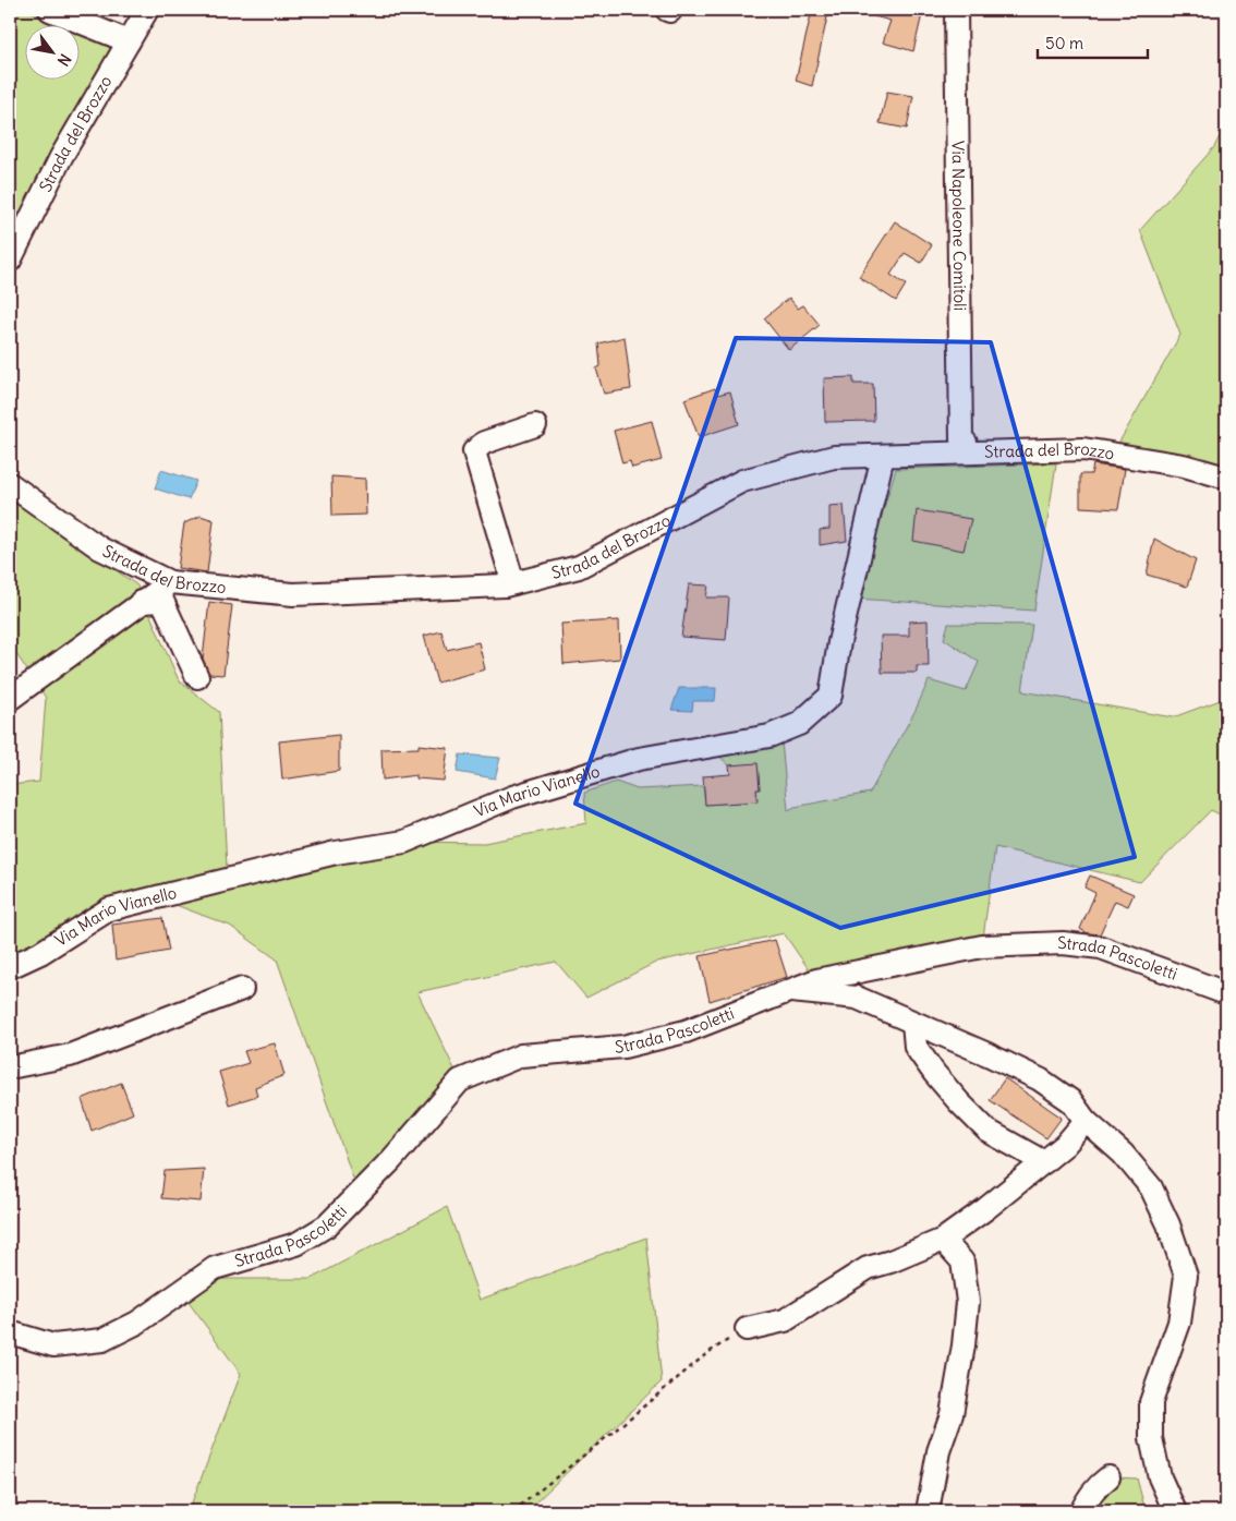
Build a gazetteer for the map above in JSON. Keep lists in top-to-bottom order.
{
  "streets": {
    "street": [
      "Strada del Brozzo",
      "Via Napoleone Comitoli",
      "Via Mario Vianello",
      "Strada Pascoletti"
    ]
  },
  "crossings": [
    ["Strada del Brozzo", "Via Napoleone Comitoli"],
    ["Strada del Brozzo", "Via Mario Vianello"]
  ],
  "scale_bar": "50 m",
  "north": "bottom right"
}
